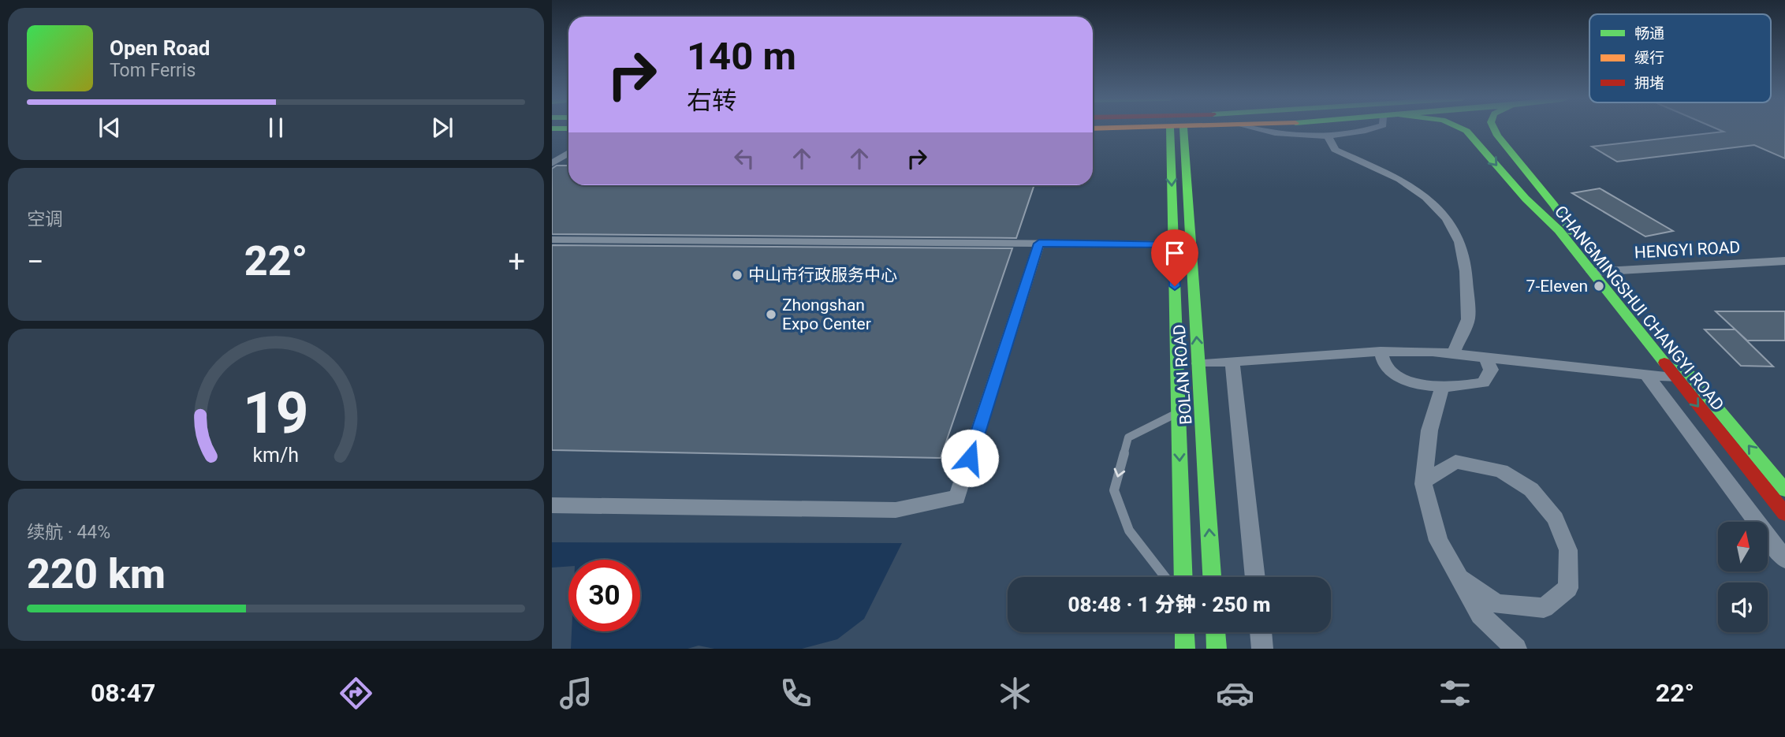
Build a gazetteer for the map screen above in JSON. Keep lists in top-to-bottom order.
{
  "streets": {
    "main road": ["CHANGMINGSHUI CHANGYI ROAD", "BOLAN ROAD"],
    "street": ["HENGYI ROAD"]
  },
  "crossings": [
    ["HENGYI ROAD", "CHANGMINGSHUI CHANGYI ROAD"]
  ],
  "places": ["中山市行政服务中心", "7-Eleven", "Zhongshan Expo Center"],
  "legend": ["畅通", "缓行", "拥堵"],
  "north": "top",
  "page": {
    "turn": ["140 m", "右转"],
    "song": ["Open Road", "Tom Ferris"],
    "tile": [
      "空调",
      ["续航 · 44%", "220 km"]
    ],
    "heat": ["−", "22°", "+"],
    "limit": "30",
    "trip": "08:48 · 1 分钟 · 250 m",
    "tabs": ["08:47", "22°"],
    "gauge": ["19", "km/h"]
  }
}
